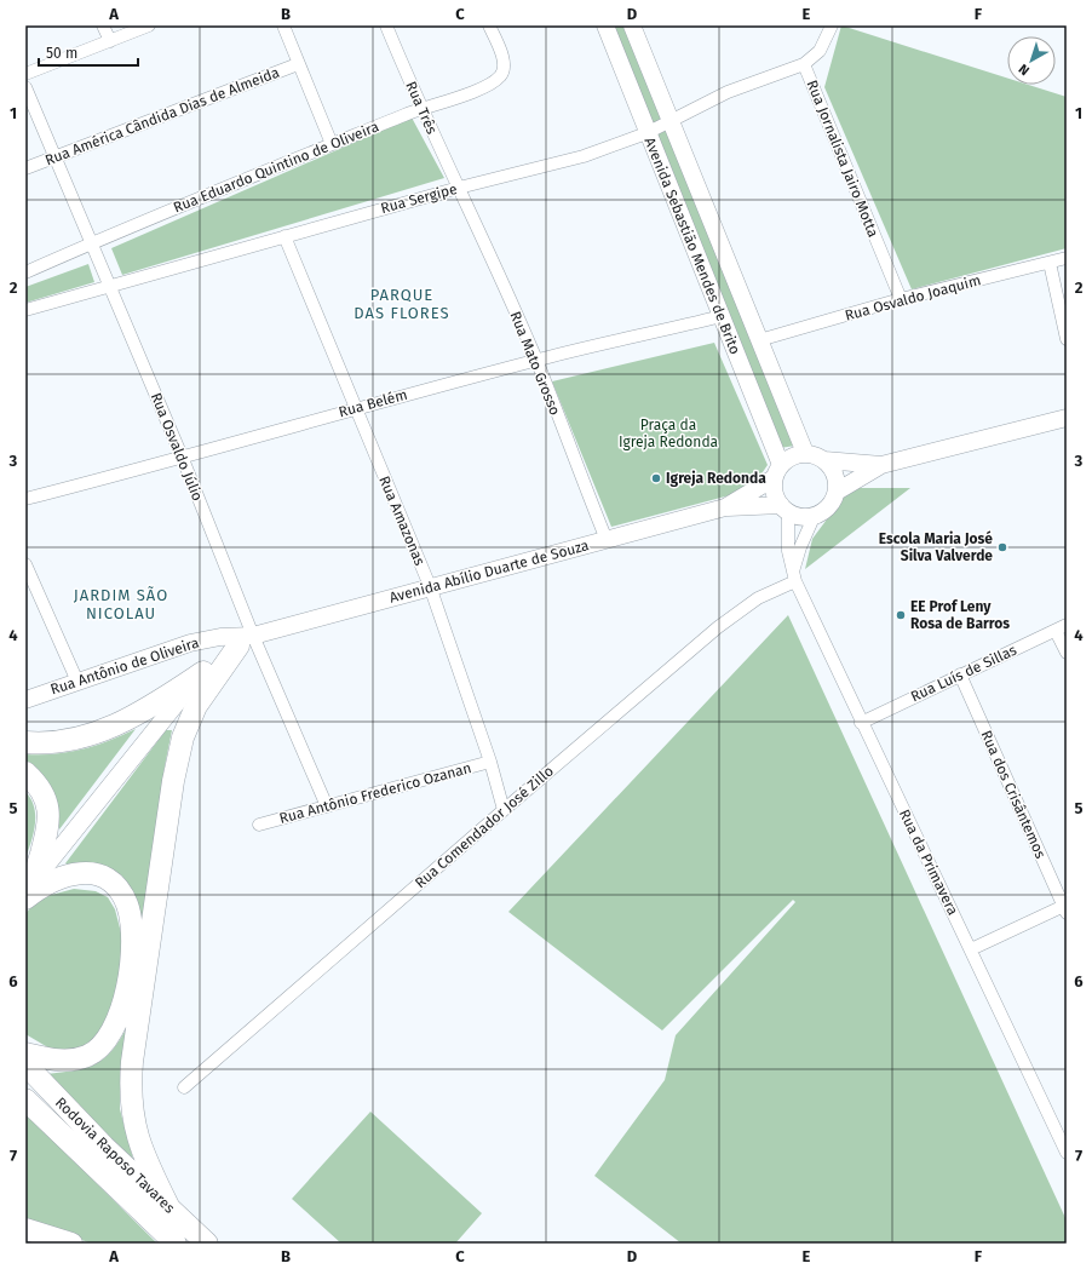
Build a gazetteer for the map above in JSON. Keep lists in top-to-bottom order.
{
  "streets": {
    "highway": ["Rodovia Raposo Tavares"],
    "main road": ["Avenida Sebastião Mendes de Brito", "Avenida Abílio Duarte de Souza", "Rua Antônio de Oliveira"],
    "street": [
      "Rua Três",
      "Rua América Cândida Dias de Almeida",
      "Rua Jornalista Jairo Motta",
      "Rua Eduardo Quintino de Oliveira",
      "Rua Sergipe",
      "Rua Osvaldo Joaquim",
      "Rua Mato Grosso",
      "Rua Belém",
      "Rua Osvaldo Júlio",
      "Rua Amazonas",
      "Rua Luís de Sillas",
      "Rua Antônio Frederico Ozanan",
      "Rua dos Crisântemos",
      "Rua Comendador José Zillo",
      "Rua da Primavera"
    ]
  },
  "crossings": [
    ["Rua Três", "Rua Eduardo Quintino de Oliveira"],
    ["Rua Três", "Rua Sergipe"],
    ["Rua Três", "Rua Mato Grosso"],
    ["Rua América Cândida Dias de Almeida", "Rua Osvaldo Júlio"],
    ["Rua Jornalista Jairo Motta", "Rua Sergipe"],
    ["Rua Jornalista Jairo Motta", "Rua Osvaldo Joaquim"],
    ["Rua Eduardo Quintino de Oliveira", "Rua Osvaldo Júlio"],
    ["Rua Sergipe", "Avenida Sebastião Mendes de Brito"],
    ["Rua Sergipe", "Rua Mato Grosso"],
    ["Rua Sergipe", "Rua Osvaldo Júlio"],
    ["Rua Sergipe", "Rua Amazonas"],
    ["Avenida Sebastião Mendes de Brito", "Rua Osvaldo Joaquim"],
    ["Avenida Sebastião Mendes de Brito", "Rua Belém"],
    ["Avenida Sebastião Mendes de Brito", "Avenida Abílio Duarte de Souza"],
    ["Avenida Sebastião Mendes de Brito", "Rua da Primavera"],
    ["Rua Mato Grosso", "Rua Belém"],
    ["Rua Mato Grosso", "Avenida Abílio Duarte de Souza"],
    ["Rua Belém", "Rua Osvaldo Júlio"],
    ["Rua Belém", "Rua Amazonas"],
    ["Rua Osvaldo Júlio", "Avenida Abílio Duarte de Souza"],
    ["Rua Osvaldo Júlio", "Rua Antônio de Oliveira"],
    ["Rua Osvaldo Júlio", "Rua Antônio Frederico Ozanan"],
    ["Rua Amazonas", "Avenida Abílio Duarte de Souza"],
    ["Rua Amazonas", "Rua Antônio Frederico Ozanan"],
    ["Rua Amazonas", "Rua Comendador José Zillo"],
    ["Avenida Abílio Duarte de Souza", "Rua Antônio de Oliveira"],
    ["Avenida Abílio Duarte de Souza", "Rua da Primavera"],
    ["Rua Luís de Sillas", "Rua dos Crisântemos"],
    ["Rua Luís de Sillas", "Rua da Primavera"],
    ["Rua Comendador José Zillo", "Rua da Primavera"]
  ],
  "districts": ["PARQUE DAS FLORES", "JARDIM SÃO NICOLAU"],
  "parks": ["Praça da Igreja Redonda"],
  "places": ["Igreja Redonda", "Escola Maria José Silva Valverde", "EE Prof Leny Rosa de Barros"],
  "scale_bar": "50 m",
  "north": "bottom left",
  "grid": {
    "columns": [
      "A",
      "B",
      "C",
      "D",
      "E",
      "F"
    ],
    "rows": [
      "1",
      "2",
      "3",
      "4",
      "5",
      "6",
      "7"
    ]
  }
}
